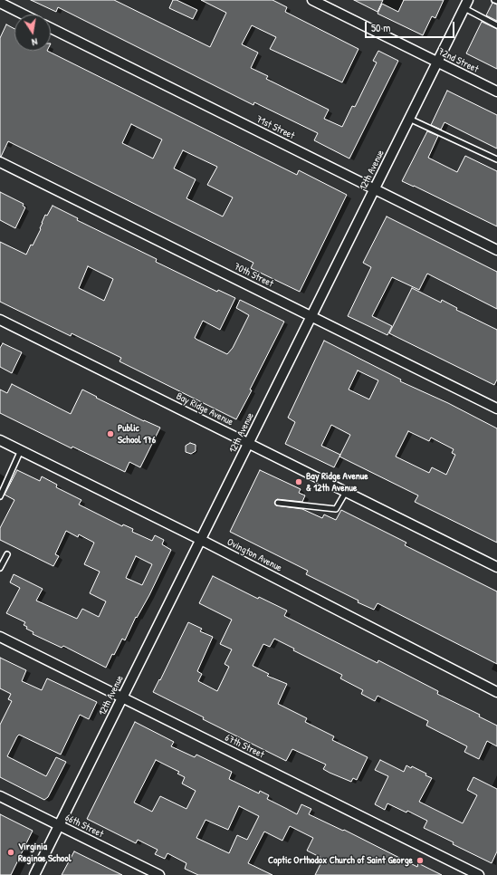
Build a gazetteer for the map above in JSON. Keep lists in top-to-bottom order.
{
  "streets": {
    "street": [
      "72nd Street",
      "71st Street",
      "12th Avenue",
      "70th Street",
      "Bay Ridge Avenue",
      "Ovington Avenue",
      "67th Street",
      "66th Street"
    ]
  },
  "crossings": [
    ["72nd Street", "12th Avenue"],
    ["71st Street", "12th Avenue"],
    ["12th Avenue", "70th Street"],
    ["12th Avenue", "Bay Ridge Avenue"],
    ["12th Avenue", "Ovington Avenue"],
    ["12th Avenue", "67th Street"],
    ["12th Avenue", "66th Street"]
  ],
  "places": [
    "Public School 176",
    "Bay Ridge Avenue & 12th Avenue",
    "Virginia Reginae School",
    "Coptic Orthodox Church of Saint George"
  ],
  "scale_bar": "50 m",
  "north": "bottom"
}
